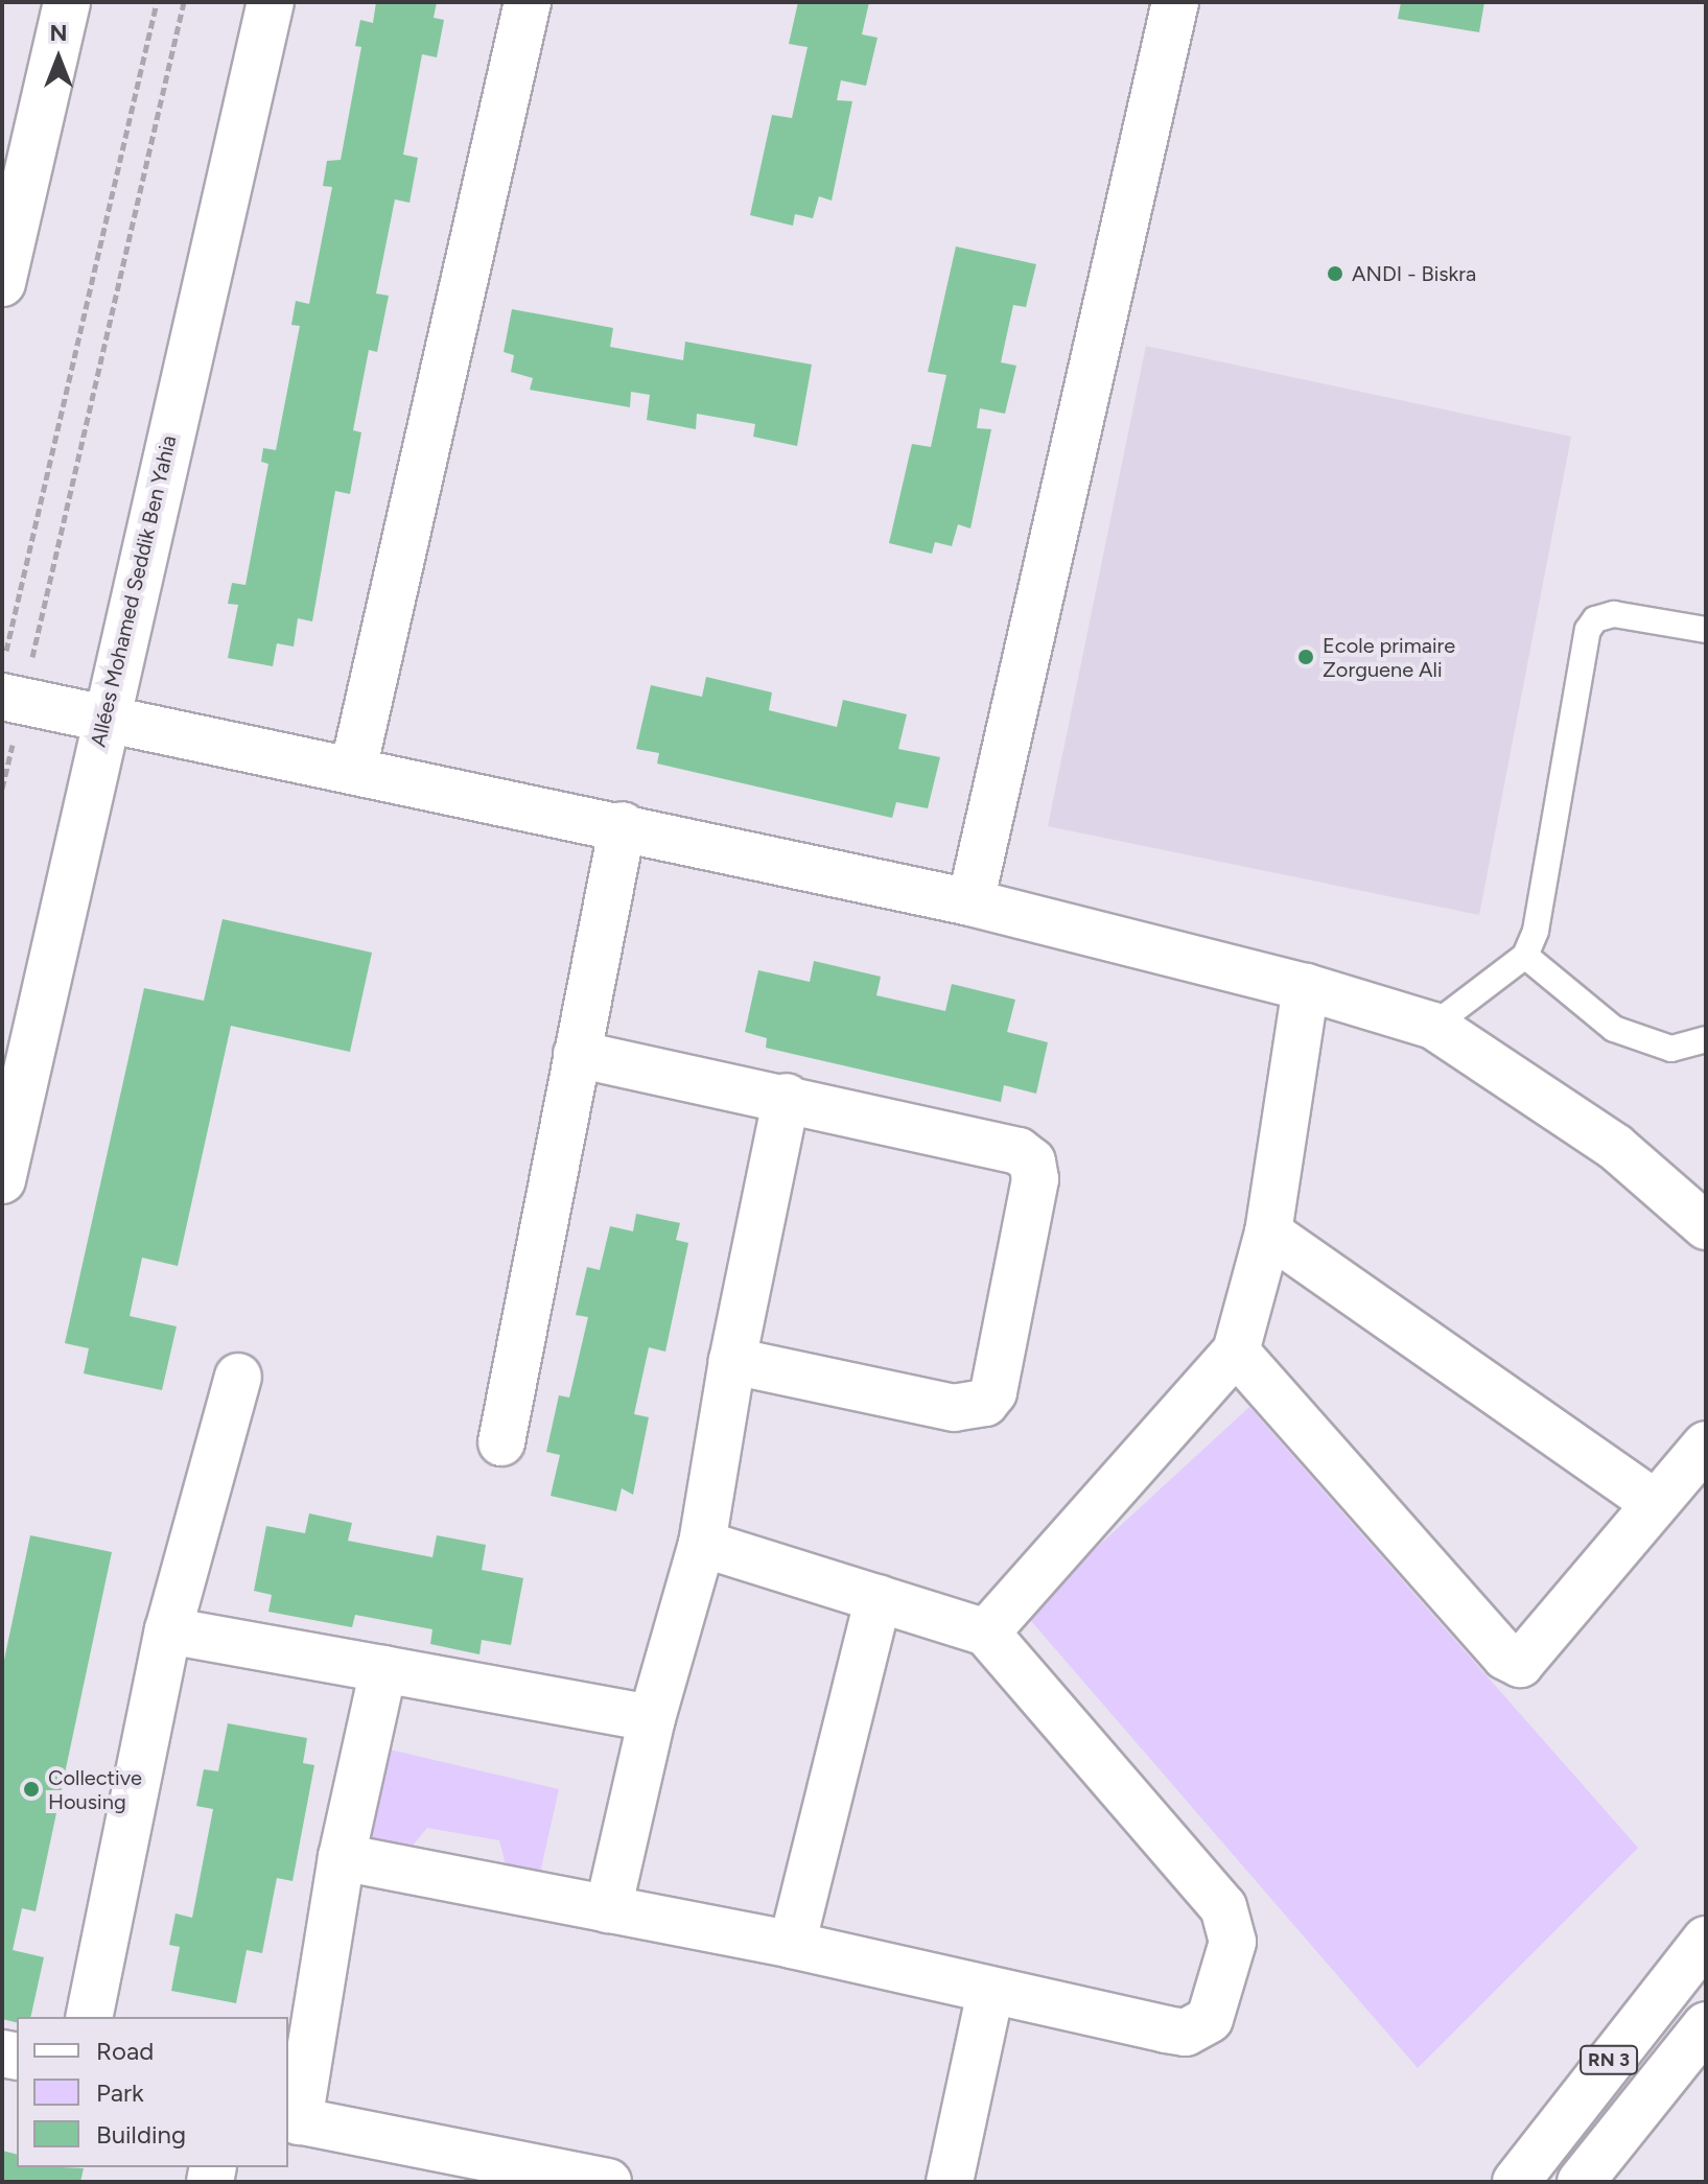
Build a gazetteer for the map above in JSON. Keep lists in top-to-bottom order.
{
  "streets": {
    "street": ["Allées Mohamed Seddik Ben Yahia", "RN 3"]
  },
  "places": ["ANDI - Biskra", "Ecole primaire Zorguene Ali", "Collective Housing"],
  "legend": ["Road", "Park", "Building"],
  "north": "top"
}
